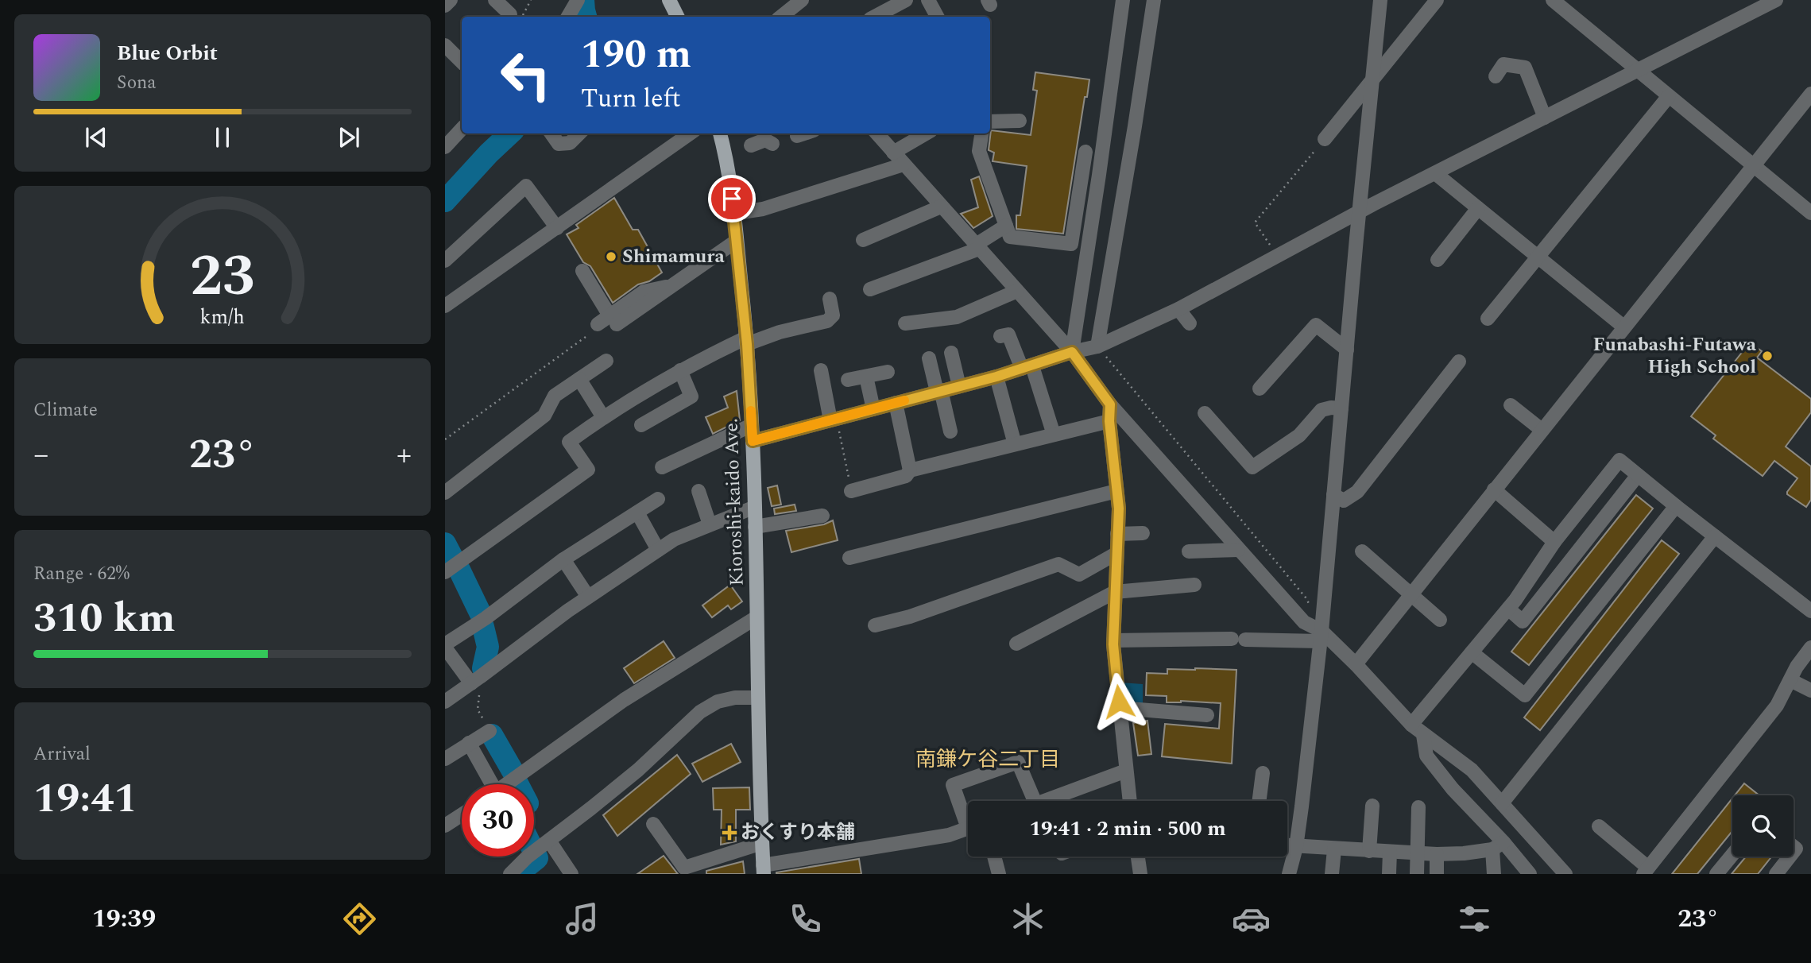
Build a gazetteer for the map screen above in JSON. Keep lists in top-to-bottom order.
{
  "streets": {
    "main road": ["Kioroshi-kaido Ave."]
  },
  "districts": ["南鎌ケ谷二丁目"],
  "places": {
    "other": ["Shimamura", "Funabashi-Futawa High School"],
    "health": ["おくすり本舗"]
  },
  "page": {
    "turn": ["190 m", "Turn left"],
    "song": ["Blue Orbit", "Sona"],
    "tile": [
      "Climate",
      ["Range · 62%", "310 km"],
      ["Arrival", "19:41"]
    ],
    "heat": ["−", "23°", "+"],
    "limit": "30",
    "trip": "19:41 · 2 min · 500 m",
    "tabs": ["19:39", "23°"],
    "gauge": ["23", "km/h"]
  }
}
